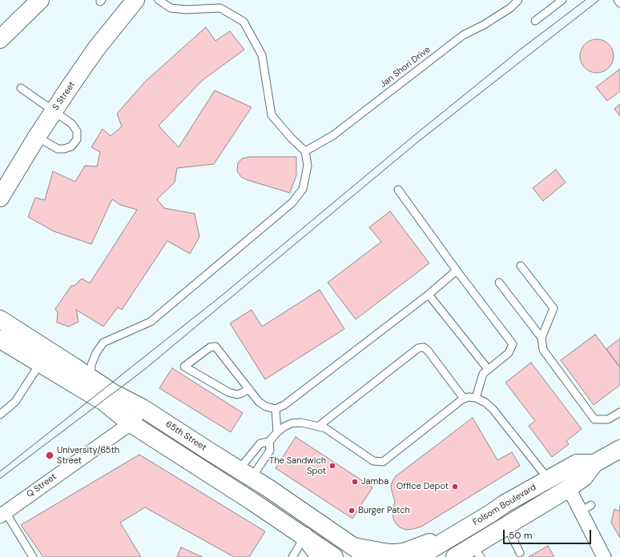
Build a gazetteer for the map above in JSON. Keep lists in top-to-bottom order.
{
  "streets": {
    "main road": ["S Street", "65th Street", "Folsom Boulevard"],
    "street": ["Q Street"],
    "lane": ["Jan Shori Drive"]
  },
  "crossings": [
    ["65th Street", "Q Street"]
  ],
  "places": [
    "University/65th Street",
    "The Sandwich Spot",
    "Jamba",
    "Office Depot",
    "Burger Patch"
  ],
  "scale_bar": "50 m"
}
